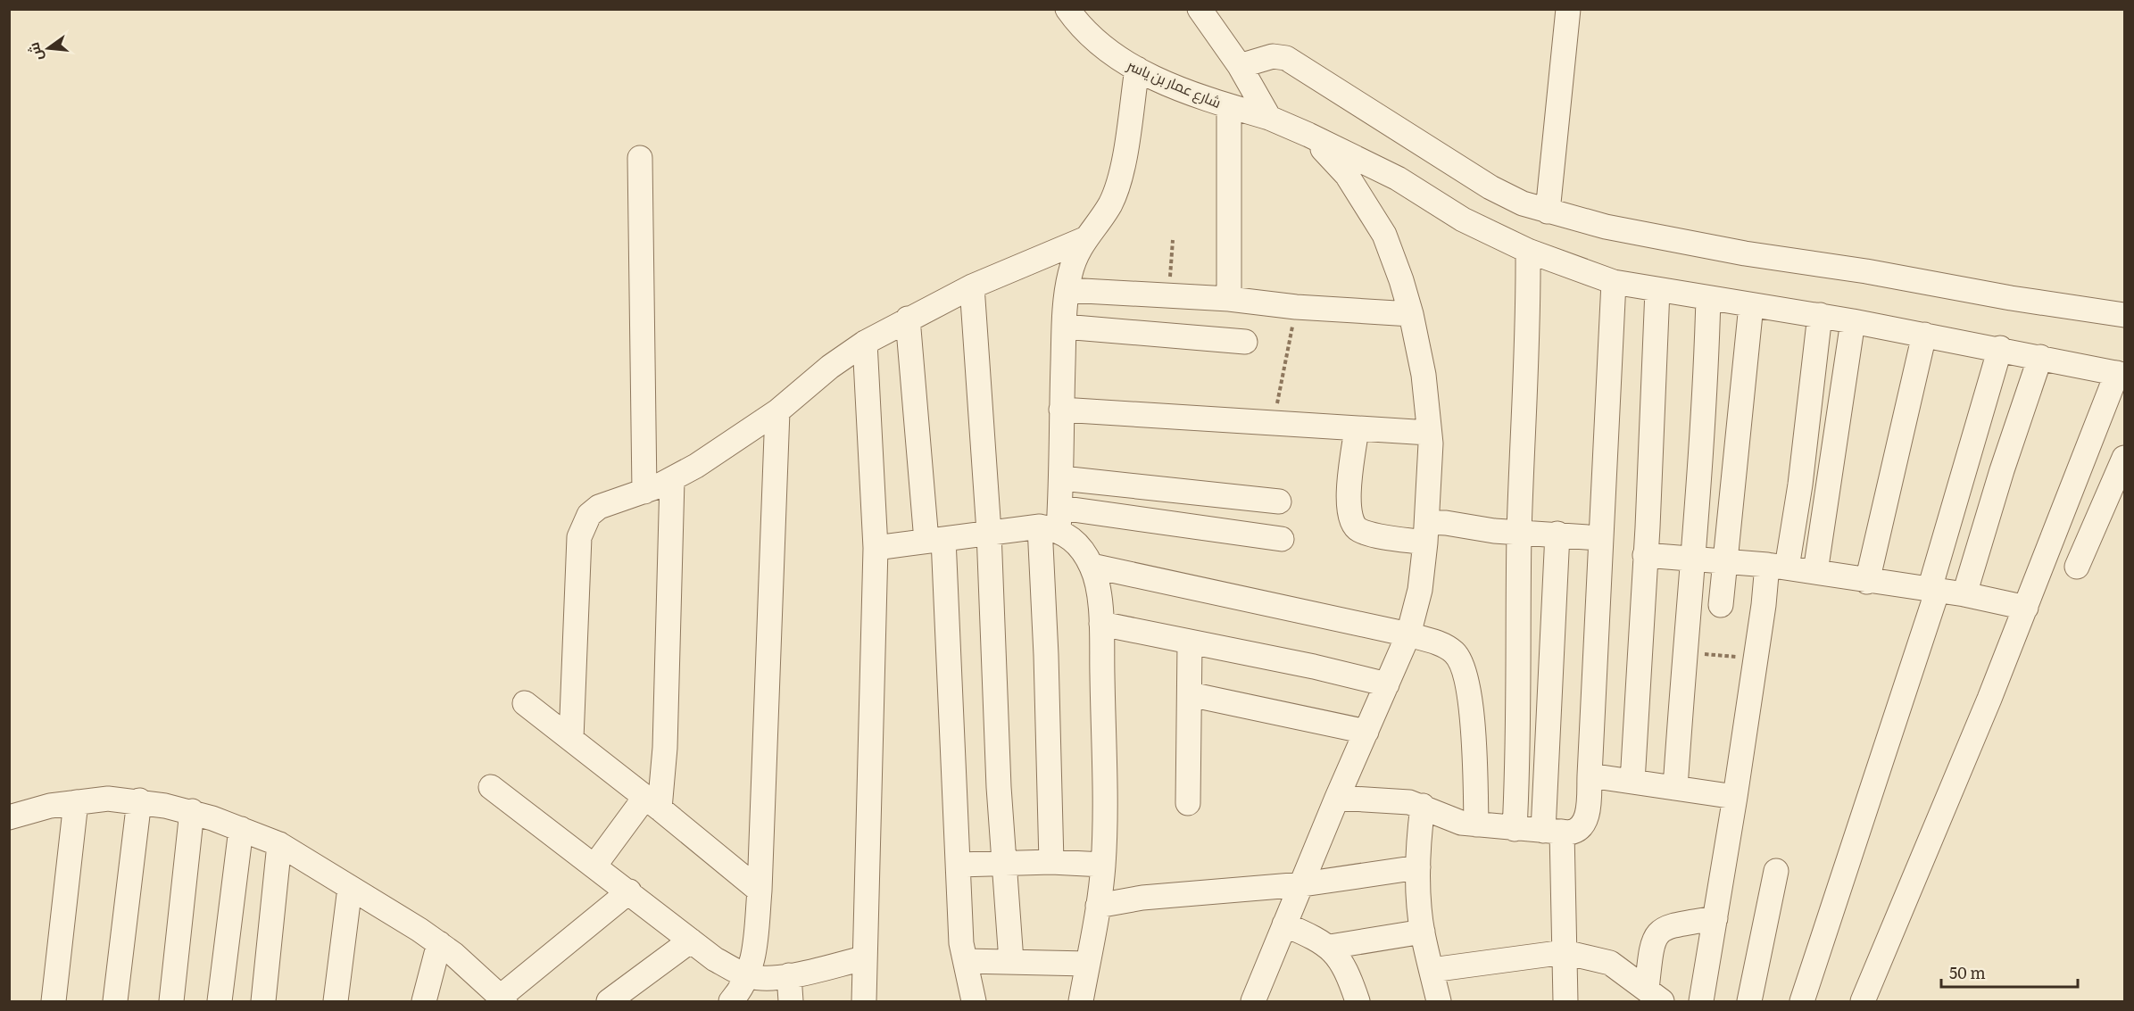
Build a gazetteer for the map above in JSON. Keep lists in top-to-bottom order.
{
  "streets": {
    "street": ["شارع عمار بن ياسر"]
  },
  "scale_bar": "50 m",
  "north": "left"
}
